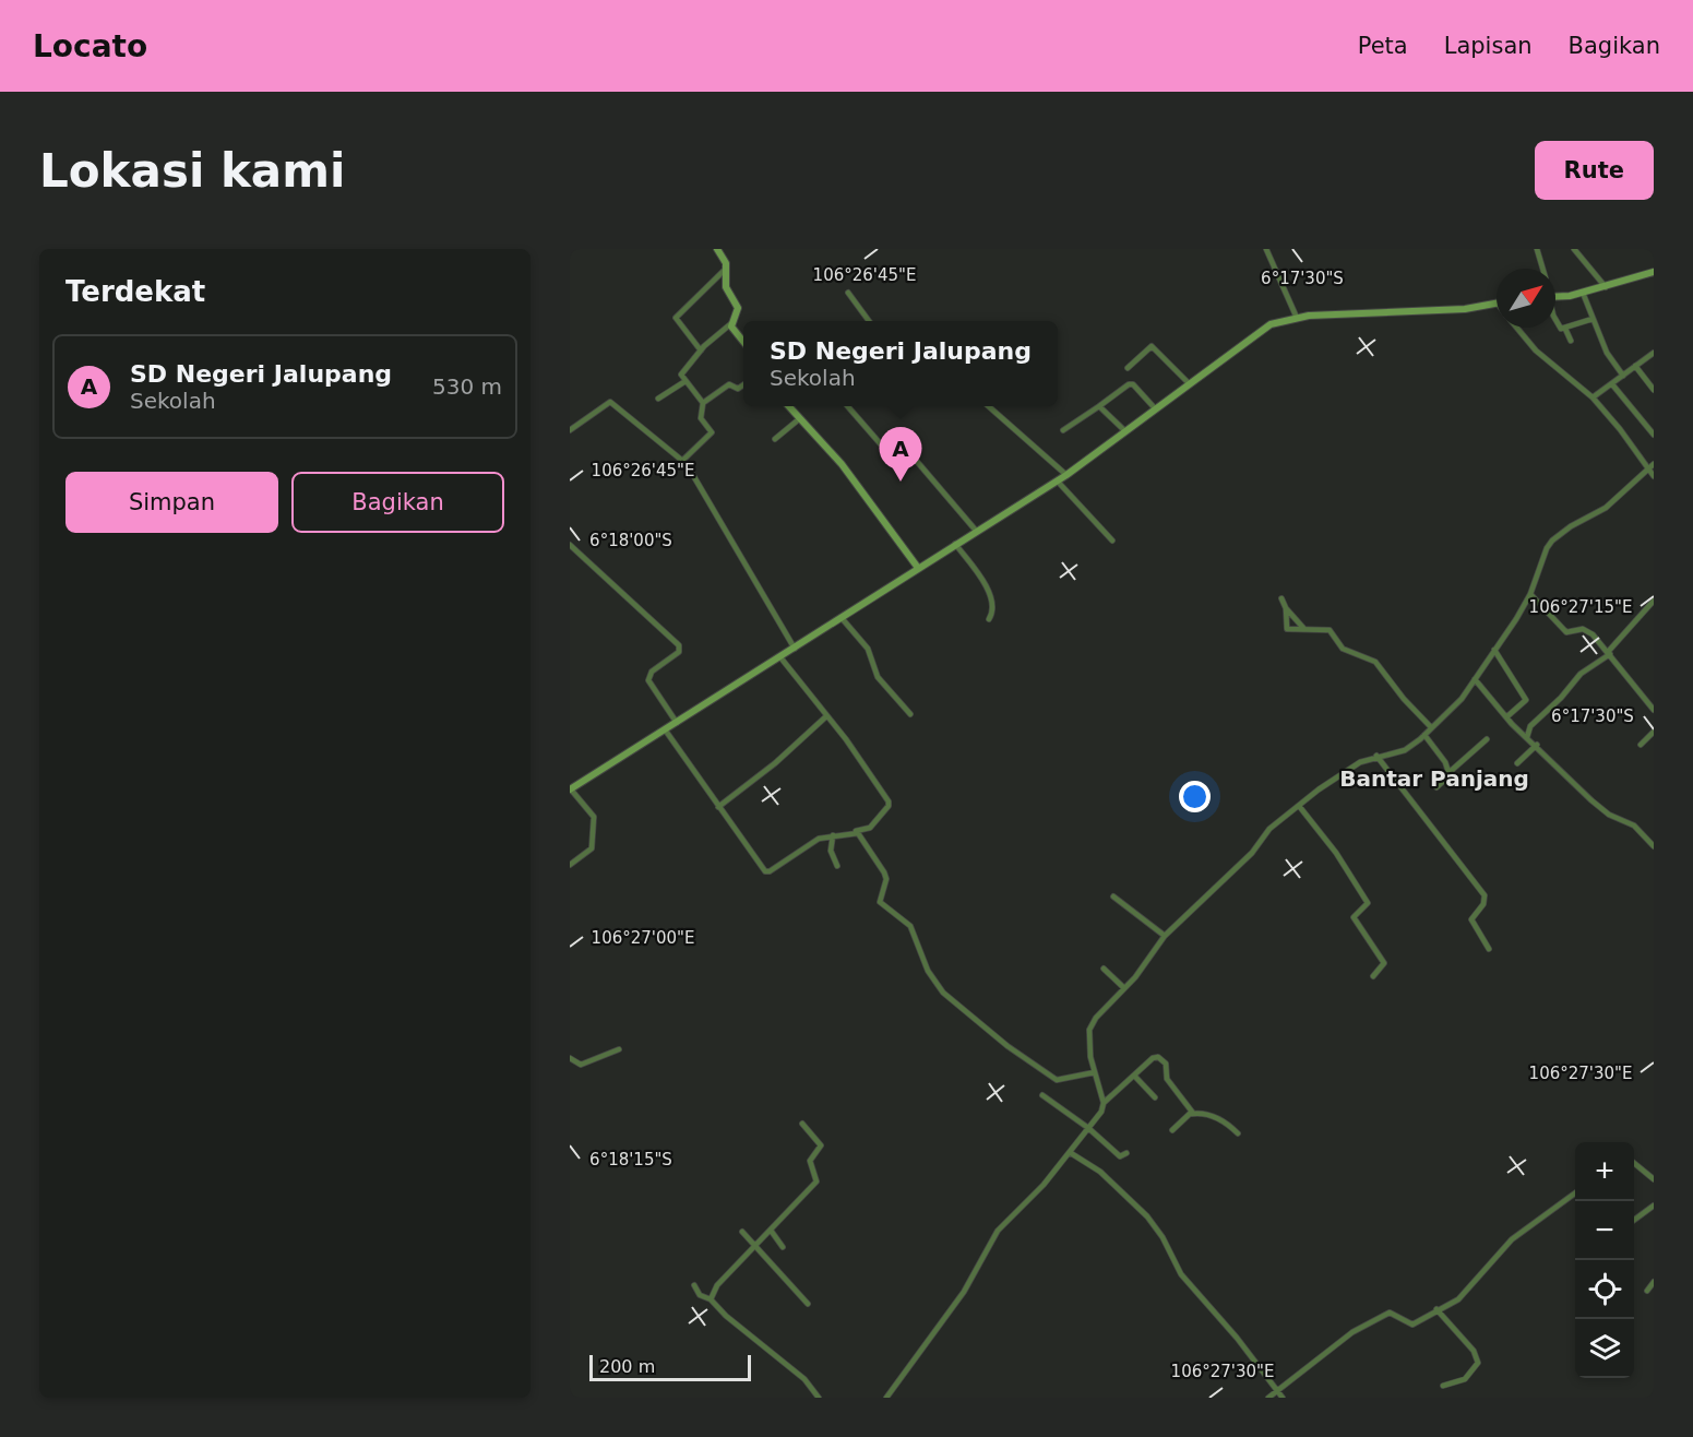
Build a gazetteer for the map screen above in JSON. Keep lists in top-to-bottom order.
{
  "districts": ["Bantar Panjang"],
  "scale_bar": "200 m",
  "north": "top right",
  "page": {
    "header": "Locato",
    "nav": ["Peta", "Lapisan", "Bagikan"],
    "buttons": [
      "Rute",
      ["Simpan", "Bagikan"]
    ],
    "title": "Lokasi kami",
    "heading": "Terdekat",
    "popup": ["SD Negeri Jalupang", "Sekolah"],
    "list": [
      {
        "mark": "A",
        "name": "SD Negeri Jalupang",
        "note": "Sekolah",
        "value": "530 m"
      }
    ],
    "pins": "A",
    "map_buttons": ["+", "−"],
    "scale": "200 m"
  },
  "coordinates": [
    "106°26'45\"E",
    "6°17'30\"S",
    "6°18'00\"S",
    "106°27'15\"E",
    "106°27'00\"E",
    "106°27'30\"E",
    "6°18'15\"S"
  ]
}
